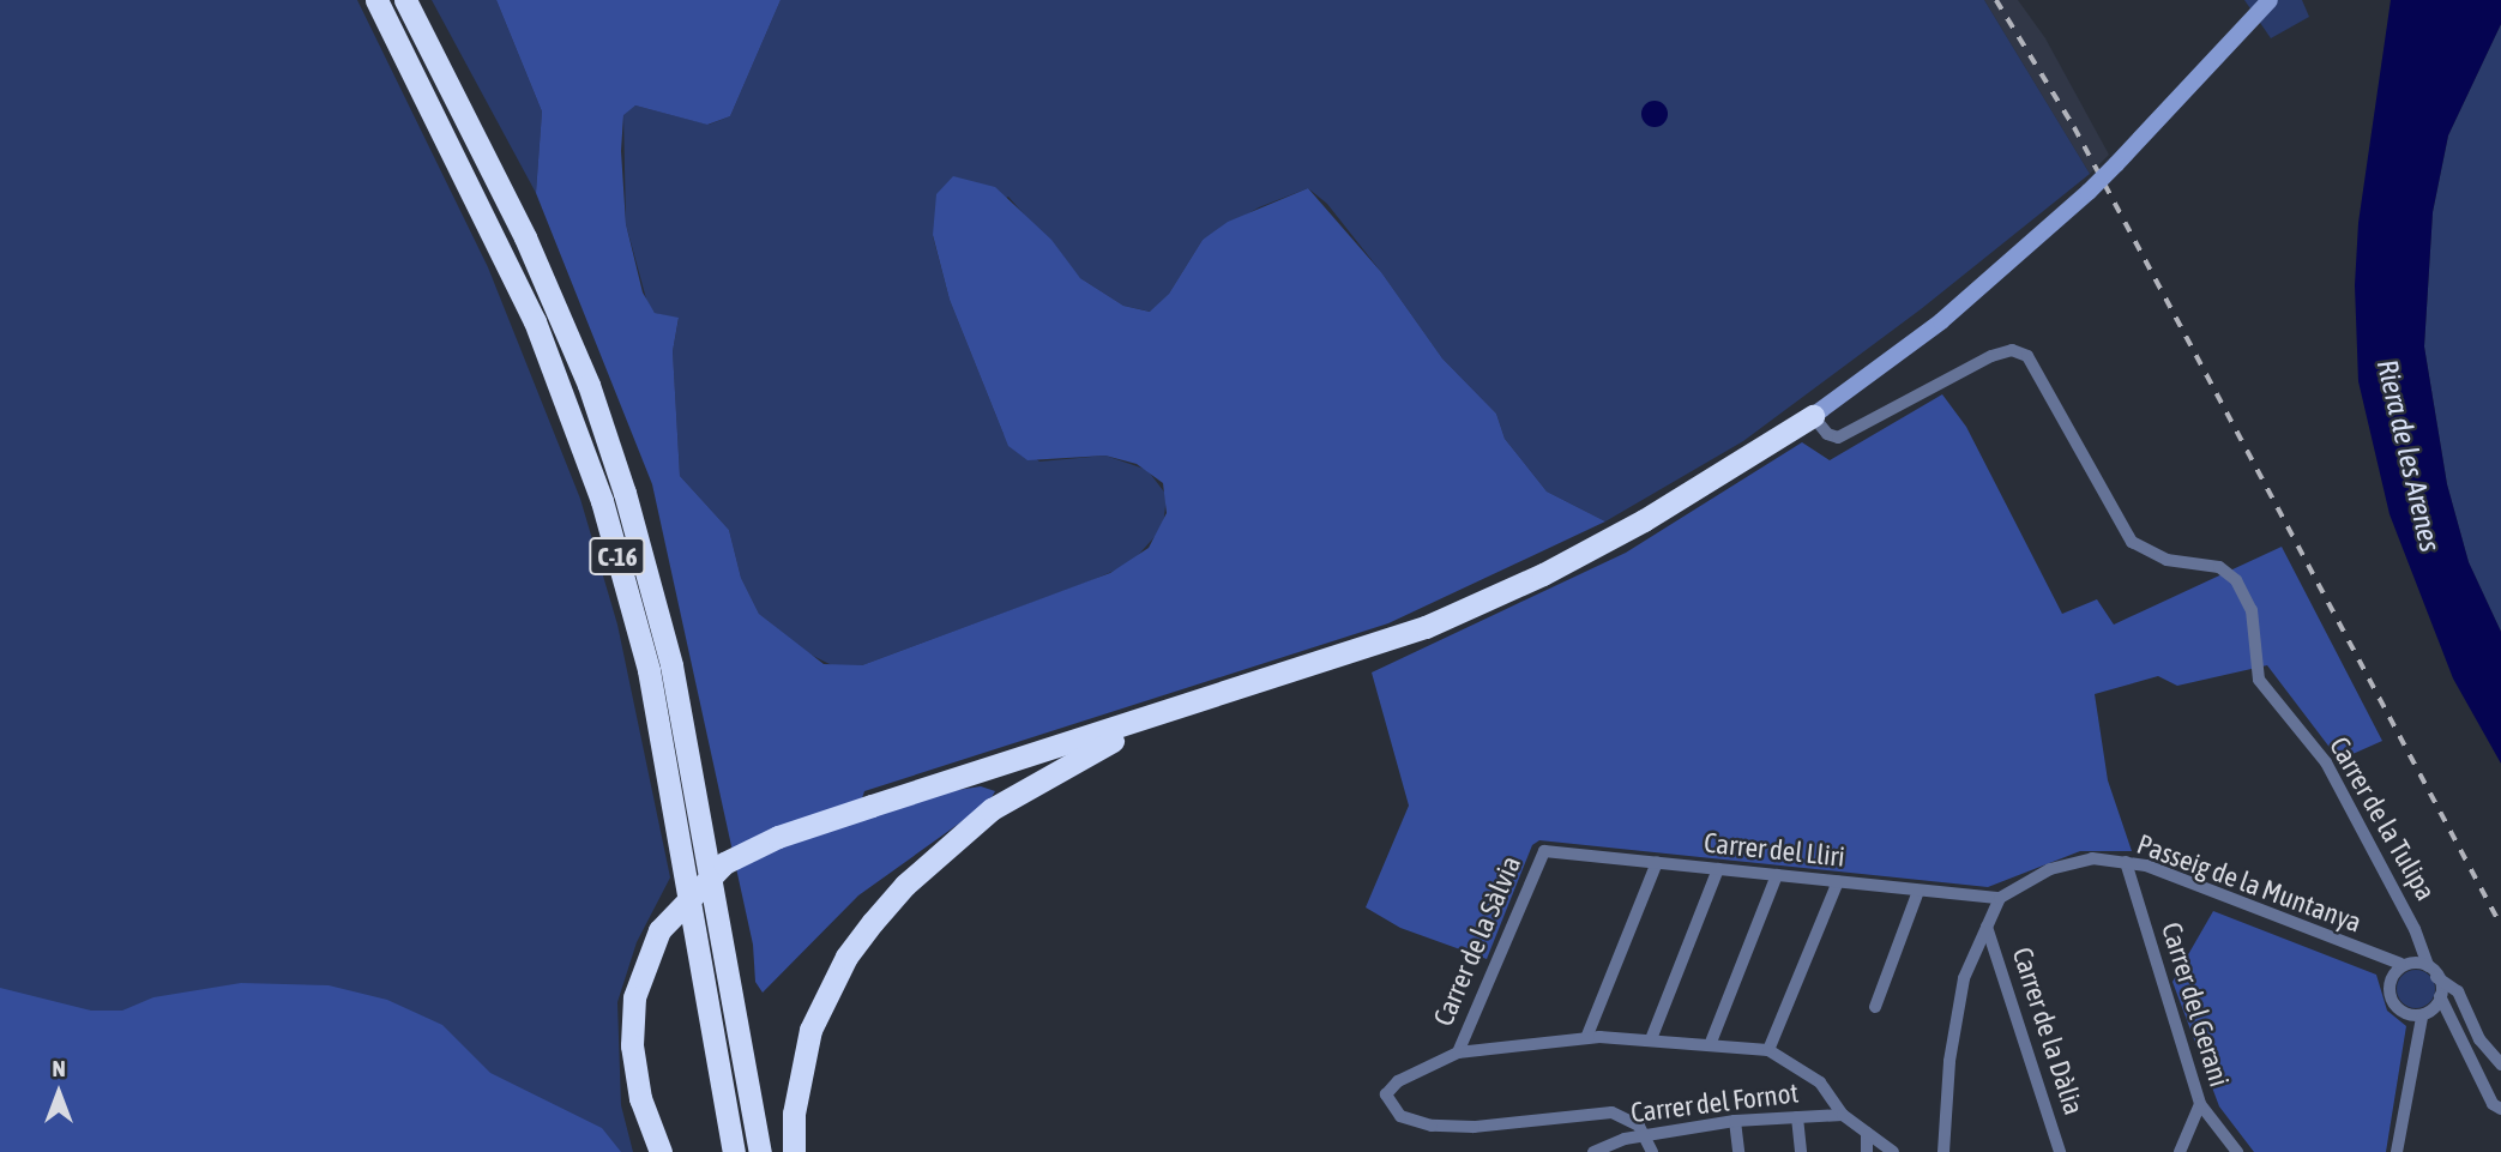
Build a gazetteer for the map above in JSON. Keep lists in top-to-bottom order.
{
  "streets": {
    "highway": ["C-16"],
    "street": [
      "Carrer de la Tulipa",
      "Carrer del Lliri",
      "Passeig de la Muntanya",
      "Carrer de la Sàlvia",
      "Carrer del Gerani",
      "Carrer de la Dàlia",
      "Carrer del Fornot"
    ]
  },
  "crossings": [
    ["Carrer de la Tulipa", "Passeig de la Muntanya"],
    ["Carrer del Lliri", "Passeig de la Muntanya"],
    ["Carrer del Lliri", "Carrer de la Sàlvia"],
    ["Passeig de la Muntanya", "Carrer del Gerani"]
  ],
  "water": ["Riera de les Arenes"],
  "north": "top"
}
